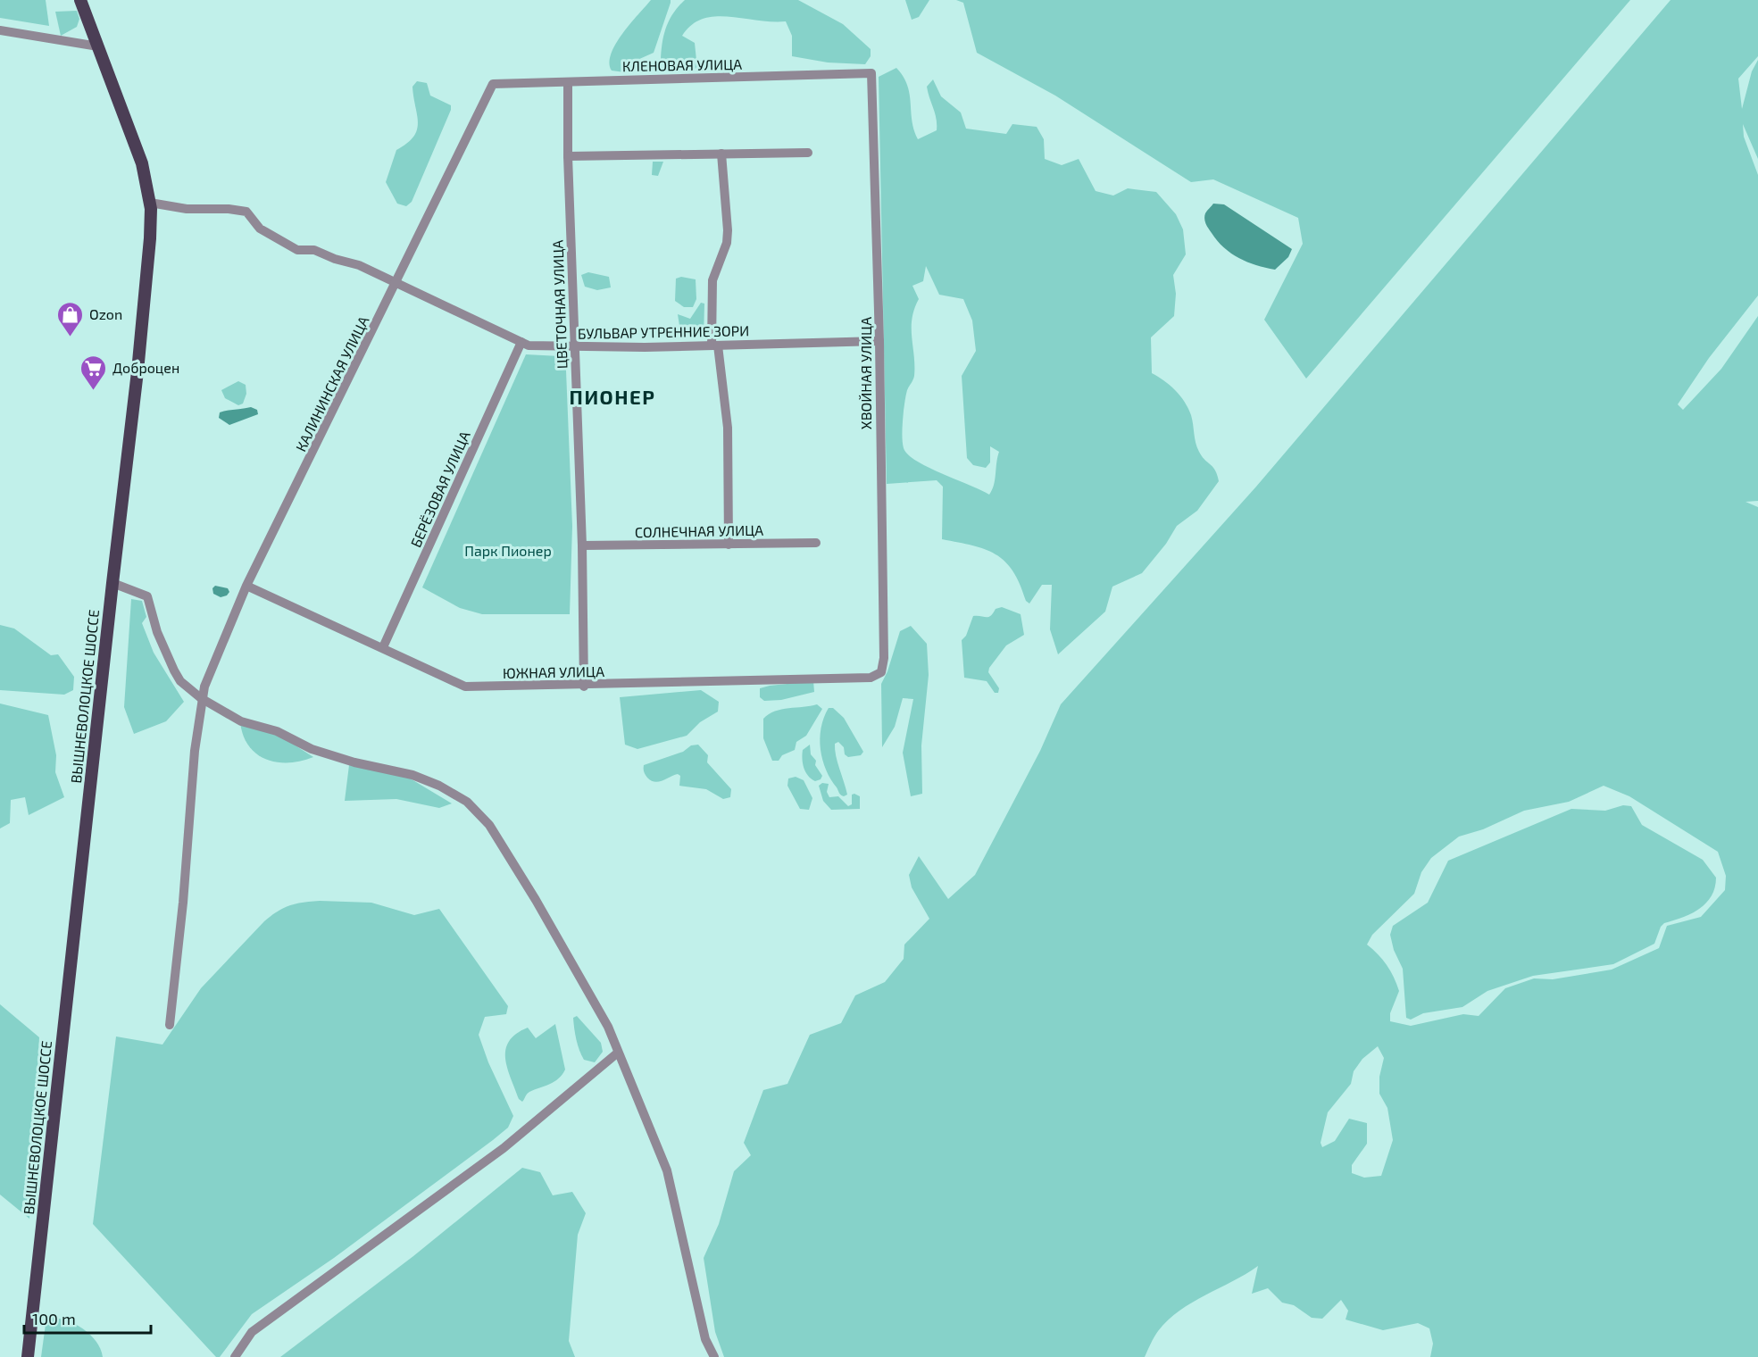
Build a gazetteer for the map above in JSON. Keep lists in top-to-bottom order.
{
  "streets": {
    "main road": ["ВЫШНЕВОЛОЦКОЕ ШОССЕ"],
    "street": [
      "КЛЕНОВАЯ УЛИЦА",
      "ЦВЕТОЧНАЯ УЛИЦА",
      "БУЛЬВАР УТРЕННИЕ ЗОРИ",
      "ХВОЙНАЯ УЛИЦА",
      "КАЛИНИНСКАЯ УЛИЦА",
      "БЕРЁЗОВАЯ УЛИЦА",
      "СОЛНЕЧНАЯ УЛИЦА",
      "ЮЖНАЯ УЛИЦА"
    ]
  },
  "crossings": [
    ["КЛЕНОВАЯ УЛИЦА", "ЦВЕТОЧНАЯ УЛИЦА"],
    ["КЛЕНОВАЯ УЛИЦА", "ХВОЙНАЯ УЛИЦА"],
    ["КЛЕНОВАЯ УЛИЦА", "КАЛИНИНСКАЯ УЛИЦА"],
    ["ЦВЕТОЧНАЯ УЛИЦА", "БУЛЬВАР УТРЕННИЕ ЗОРИ"],
    ["ЦВЕТОЧНАЯ УЛИЦА", "СОЛНЕЧНАЯ УЛИЦА"],
    ["ЦВЕТОЧНАЯ УЛИЦА", "ЮЖНАЯ УЛИЦА"],
    ["БУЛЬВАР УТРЕННИЕ ЗОРИ", "ХВОЙНАЯ УЛИЦА"],
    ["БУЛЬВАР УТРЕННИЕ ЗОРИ", "КАЛИНИНСКАЯ УЛИЦА"],
    ["БУЛЬВАР УТРЕННИЕ ЗОРИ", "БЕРЁЗОВАЯ УЛИЦА"],
    ["БУЛЬВАР УТРЕННИЕ ЗОРИ", "ВЫШНЕВОЛОЦКОЕ ШОССЕ"],
    ["ХВОЙНАЯ УЛИЦА", "ЮЖНАЯ УЛИЦА"],
    ["КАЛИНИНСКАЯ УЛИЦА", "ЮЖНАЯ УЛИЦА"],
    ["БЕРЁЗОВАЯ УЛИЦА", "ЮЖНАЯ УЛИЦА"]
  ],
  "districts": ["ПИОНЕР"],
  "parks": ["Парк Пионер"],
  "places": {
    "shop": ["Ozon"],
    "supermarket": ["Доброцен"]
  },
  "scale_bar": "100 m"
}
